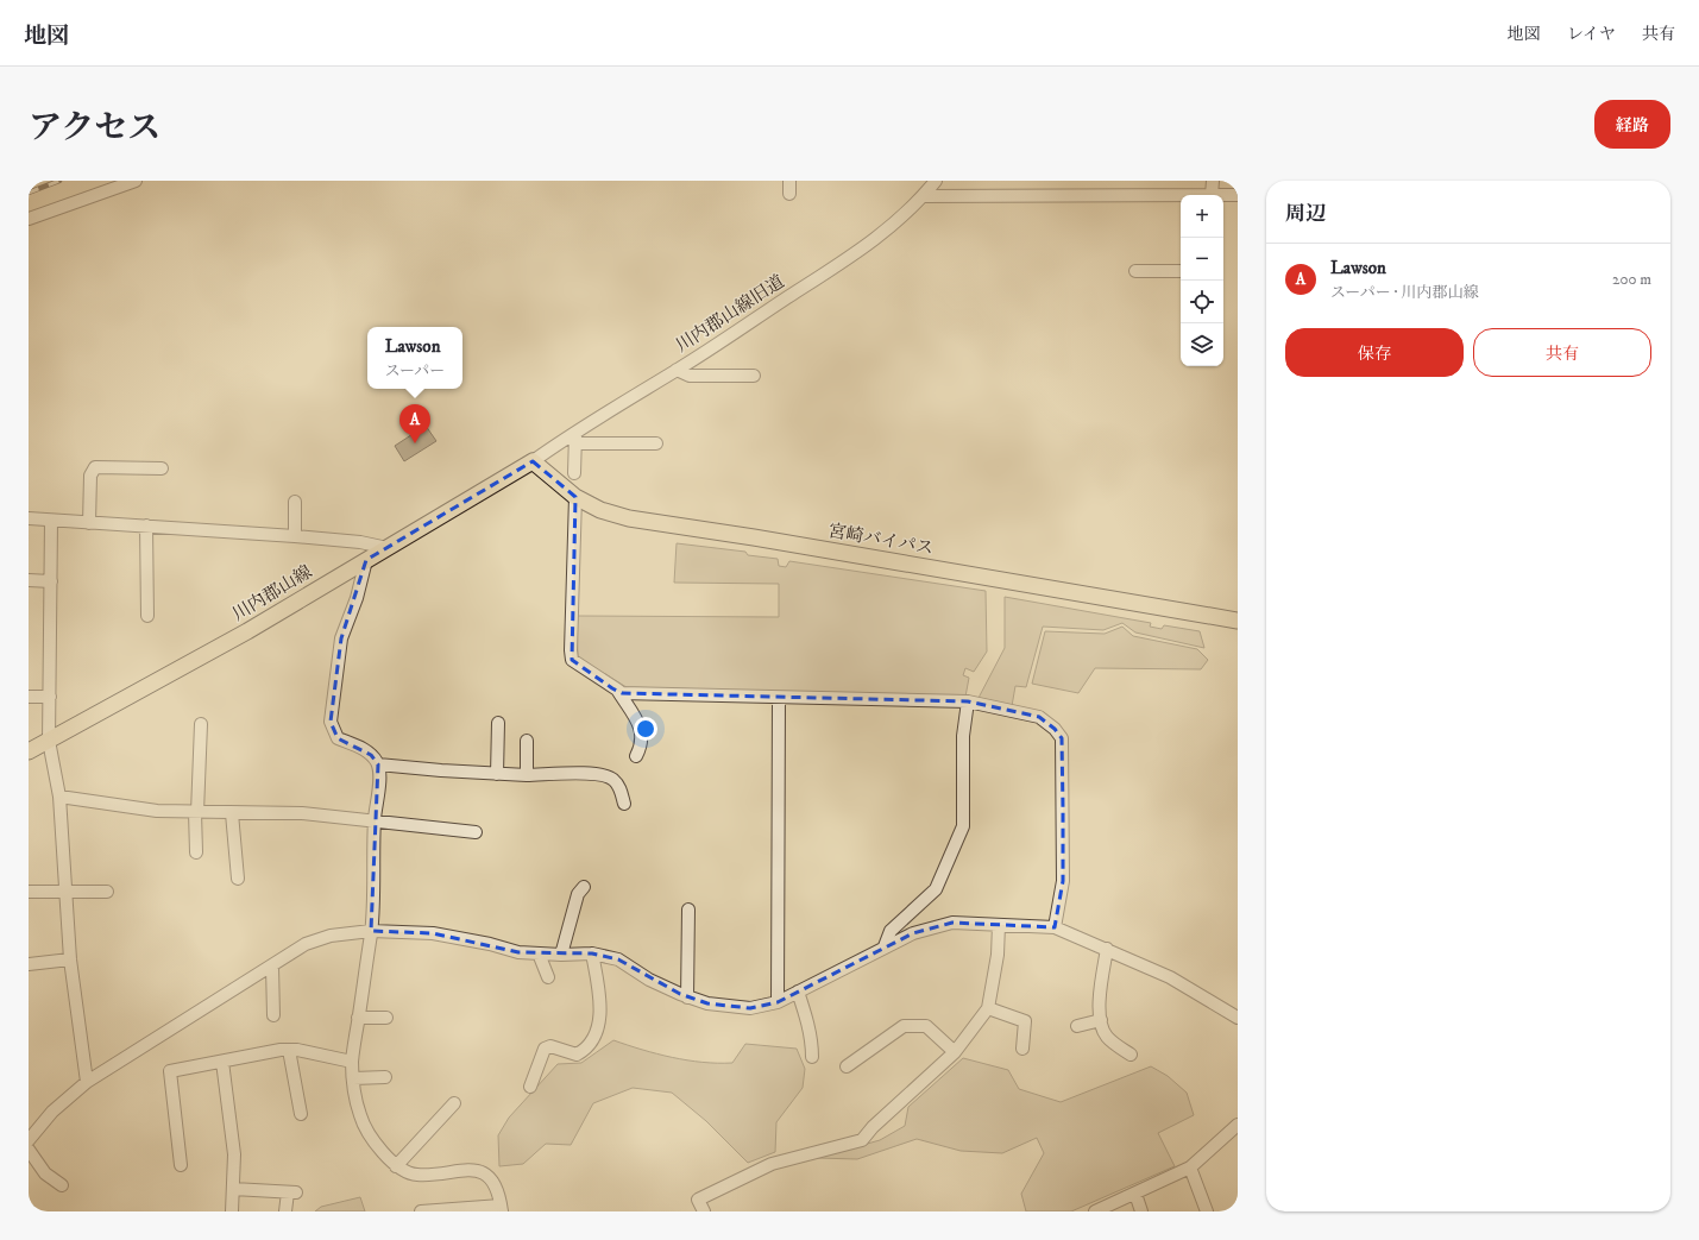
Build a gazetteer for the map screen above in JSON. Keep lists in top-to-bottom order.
{
  "streets": {
    "main road": ["宮崎バイパス", "川内郡山線"],
    "street": ["川内郡山線旧道"]
  },
  "crossings": [
    ["川内郡山線旧道", "宮崎バイパス"],
    ["川内郡山線旧道", "川内郡山線"],
    ["宮崎バイパス", "川内郡山線"]
  ],
  "page": {
    "header": "地図",
    "nav": ["地図", "レイヤ", "共有"],
    "title": "アクセス",
    "buttons": [
      "経路",
      ["保存", "共有"]
    ],
    "heading": "周辺",
    "map_buttons": ["+", "−"],
    "list": [
      {
        "mark": "A",
        "name": "Lawson",
        "note": "スーパー · 川内郡山線",
        "value": "200 m"
      }
    ],
    "popup": ["Lawson", "スーパー"],
    "pins": "A"
  }
}
